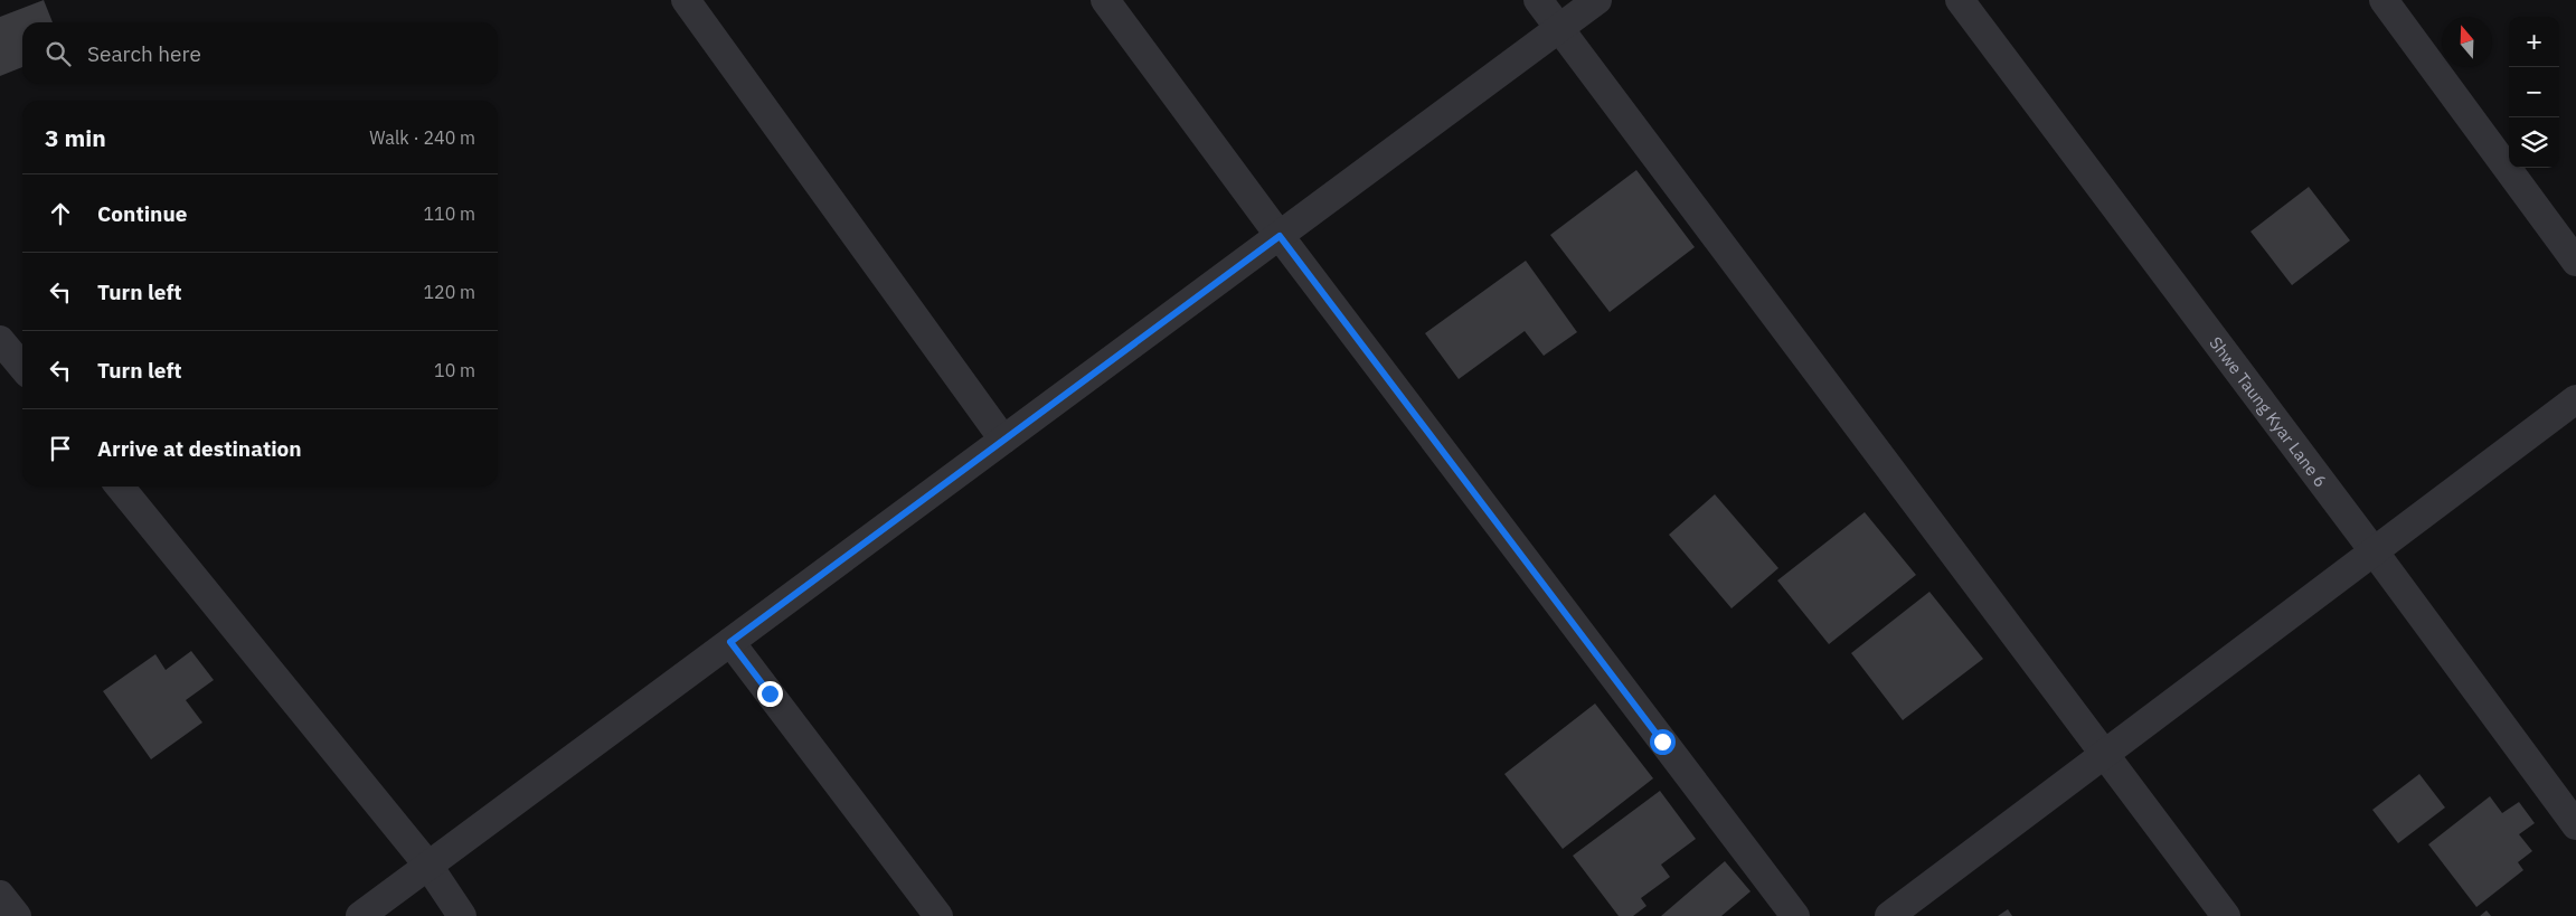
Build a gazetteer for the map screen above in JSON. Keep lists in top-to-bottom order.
{
  "streets": {
    "street": ["Shwe Taung Kyar Lane 6"]
  },
  "north": "top",
  "page": {
    "map_buttons": ["+", "−"],
    "search": "Search here",
    "heading": ["3 min", "Walk · 240 m"],
    "list": [
      ["Continue", "110 m"],
      ["Turn left", "120 m"],
      ["Turn left", "10 m"],
      "Arrive at destination"
    ]
  }
}
